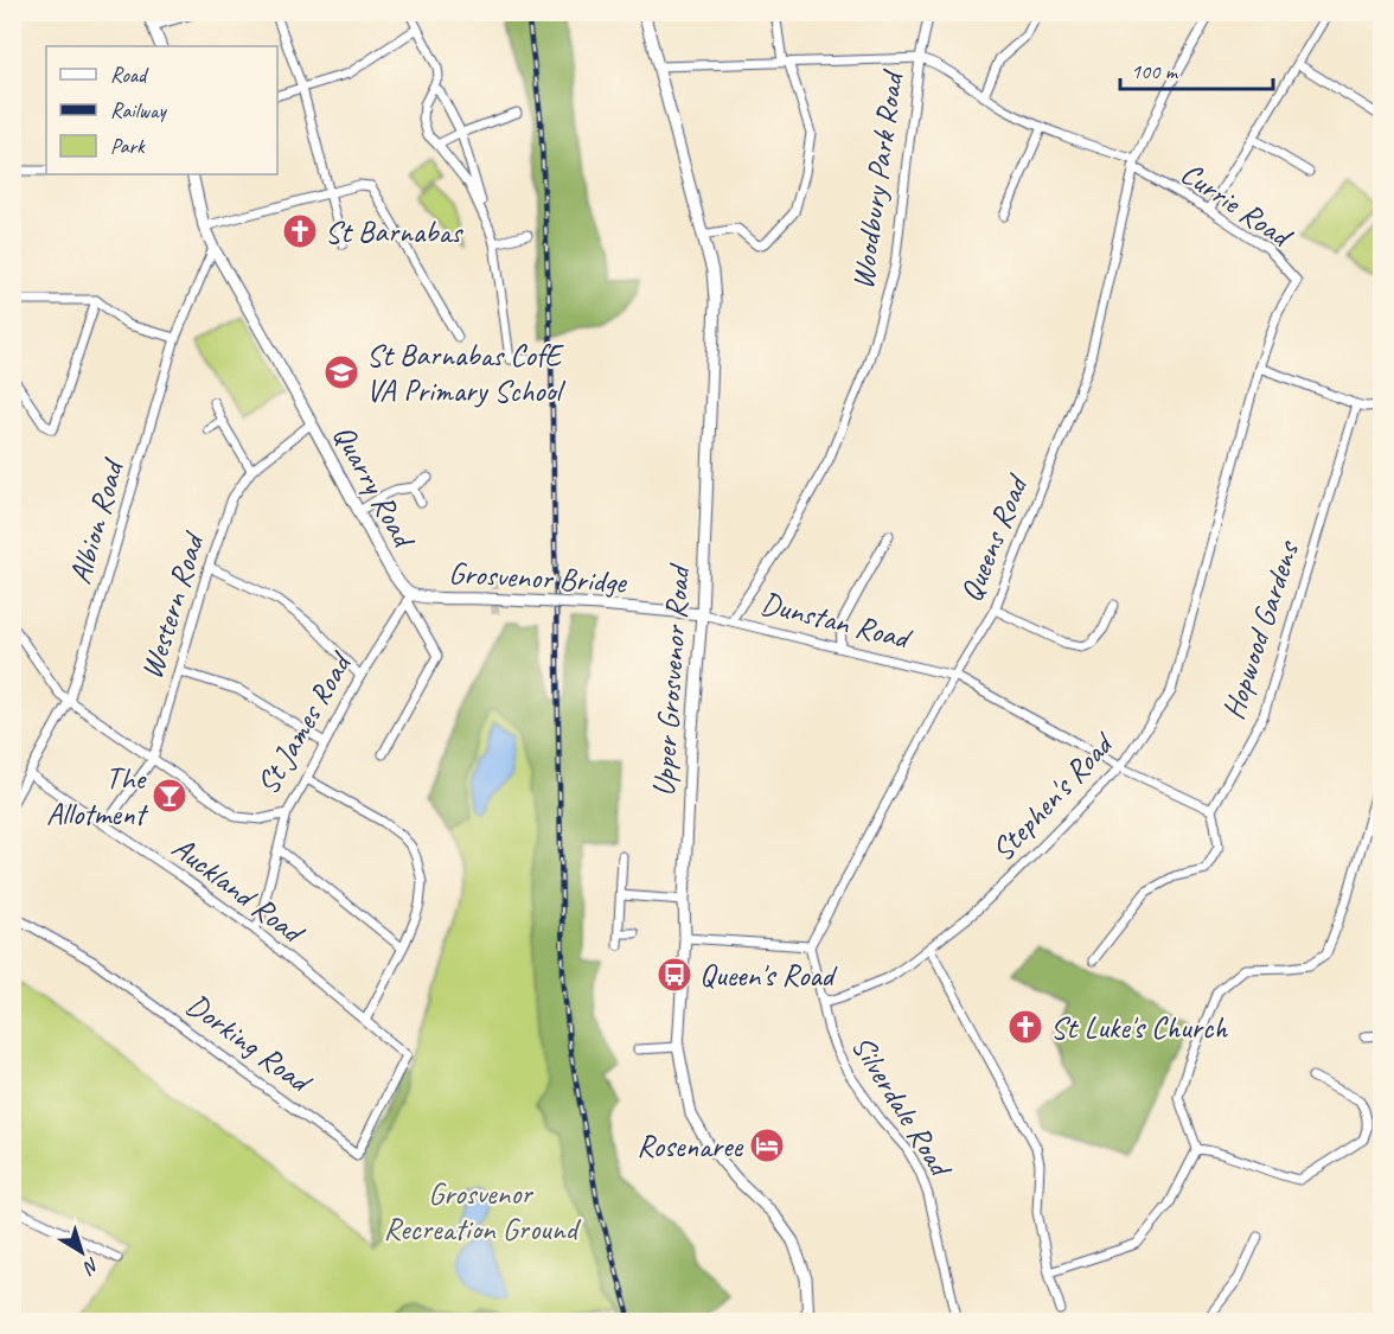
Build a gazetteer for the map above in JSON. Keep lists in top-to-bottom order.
{
  "streets": {
    "street": [
      "Woodbury Park Road",
      "Currie Road",
      "Quarry Road",
      "Albion Road",
      "Queens Road",
      "Grosvenor Bridge",
      "Western Road",
      "Dunstan Road",
      "Hopwood Gardens",
      "Upper Grosvenor Road",
      "St James Road",
      "Stephen's Road",
      "Auckland Road",
      "Dorking Road",
      "Silverdale Road"
    ]
  },
  "crossings": [
    ["Woodbury Park Road", "Currie Road"],
    ["Woodbury Park Road", "Dunstan Road"],
    ["Currie Road", "Queens Road"],
    ["Currie Road", "Stephen's Road"],
    ["Quarry Road", "Albion Road"],
    ["Quarry Road", "Grosvenor Bridge"],
    ["Quarry Road", "Western Road"],
    ["Quarry Road", "St James Road"],
    ["Albion Road", "St James Road"],
    ["Albion Road", "Auckland Road"],
    ["Queens Road", "Dunstan Road"],
    ["Grosvenor Bridge", "Dunstan Road"],
    ["Grosvenor Bridge", "Upper Grosvenor Road"],
    ["Grosvenor Bridge", "St James Road"],
    ["Western Road", "St James Road"],
    ["Western Road", "Auckland Road"],
    ["Dunstan Road", "Upper Grosvenor Road"],
    ["Dunstan Road", "Stephen's Road"],
    ["Stephen's Road", "Silverdale Road"],
    ["Auckland Road", "Dorking Road"]
  ],
  "parks": ["Grosvenor Recreation Ground"],
  "places": {
    "church": ["St Barnabas", "St Luke's Church"],
    "school or university": ["St Barnabas CofE VA Primary School"],
    "bar": ["The Allotment"],
    "bus stop": ["Queen's Road"],
    "hotel": ["Rosenaree"]
  },
  "legend": ["Road", "Railway", "Park"],
  "scale_bar": "100 m",
  "north": "bottom right"
}
